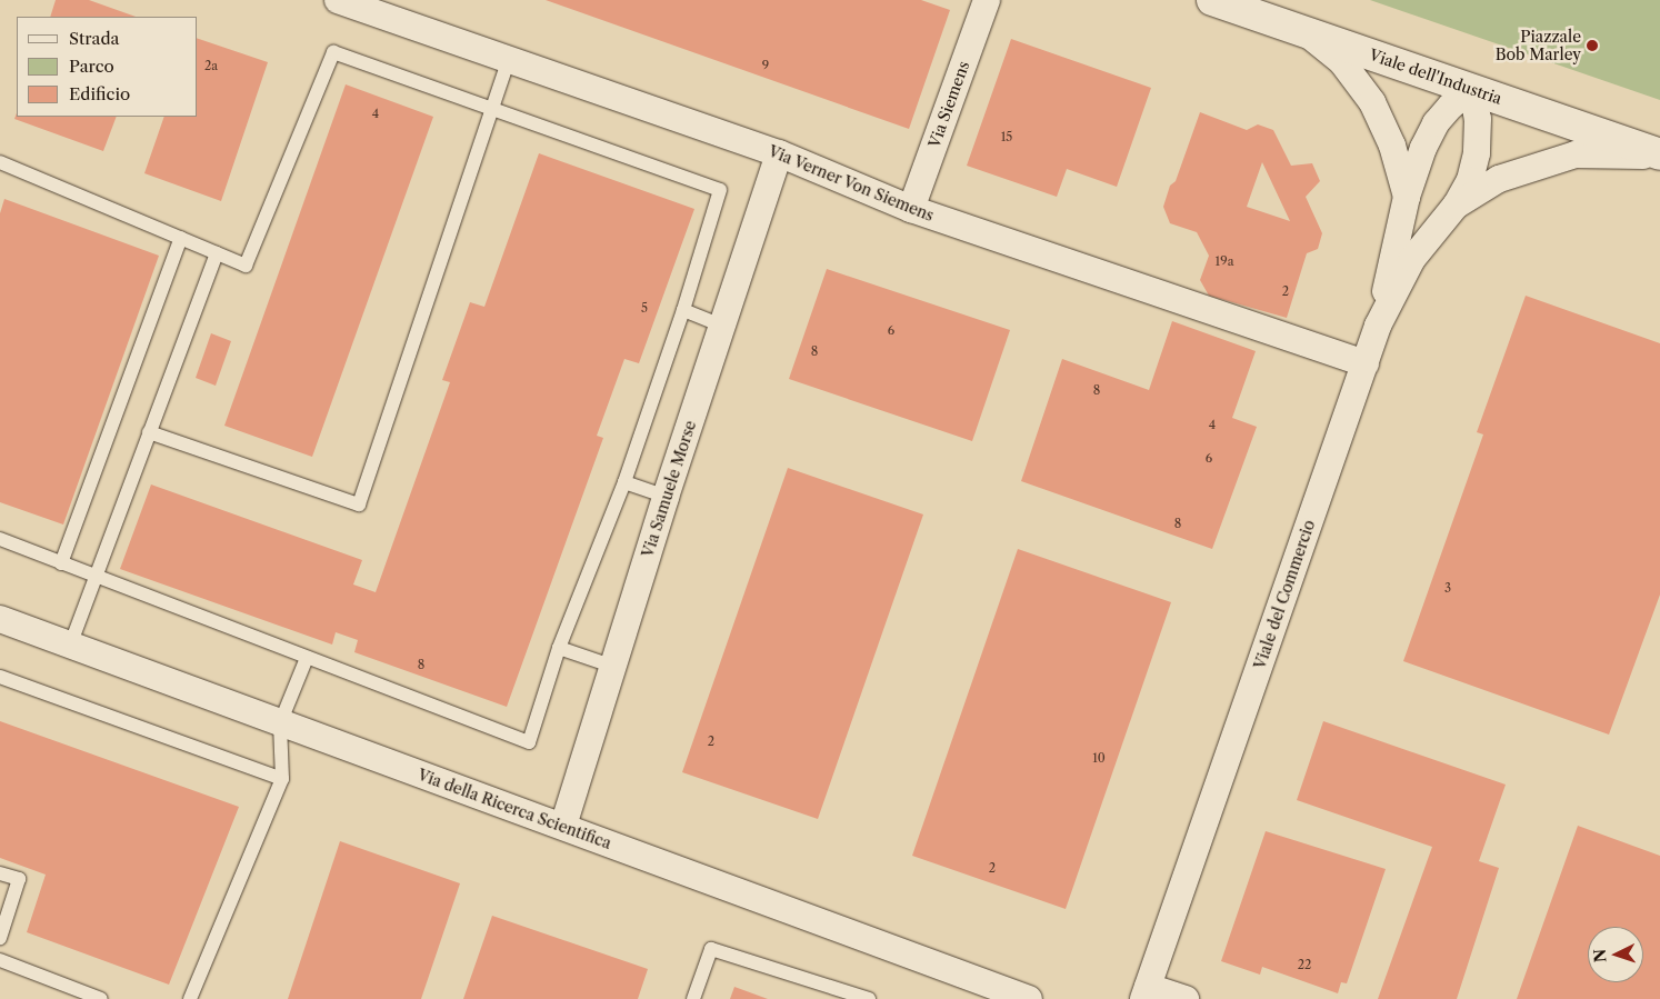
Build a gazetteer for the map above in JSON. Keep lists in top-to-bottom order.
{
  "streets": {
    "street": [
      "Viale dell'Industria",
      "Via Siemens",
      "Via Verner Von Siemens",
      "Via Samuele Morse",
      "Viale del Commercio",
      "Via della Ricerca Scientifica"
    ]
  },
  "crossings": [
    ["Via Siemens", "Via Verner Von Siemens"],
    ["Via Verner Von Siemens", "Via Samuele Morse"],
    ["Via Verner Von Siemens", "Viale del Commercio"],
    ["Via Samuele Morse", "Via della Ricerca Scientifica"]
  ],
  "places": ["Piazzale Bob Marley"],
  "house_numbers": [
    "2a",
    "9",
    "4",
    "15",
    "19a",
    "2",
    "5",
    "6",
    "8",
    "8",
    "4",
    "6",
    "8",
    "3",
    "8",
    "2",
    "10",
    "2",
    "22"
  ],
  "legend": ["Strada", "Parco", "Edificio"],
  "north": "left"
}
